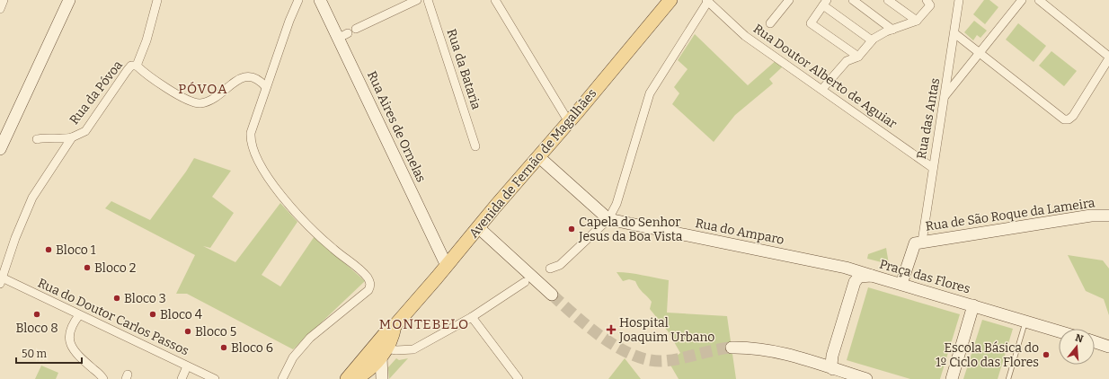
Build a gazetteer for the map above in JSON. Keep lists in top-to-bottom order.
{
  "streets": {
    "main road": [
      "Rua Aires de Ornelas",
      "Avenida de Fernão de Magalhães",
      "Rua de São Roque da Lameira",
      "Rua do Amparo",
      "Praça das Flores"
    ],
    "street": [
      "Rua da Bataria",
      "Rua Doutor Alberto de Aguiar",
      "Rua da Póvoa",
      "Rua das Antas",
      "Rua do Doutor Carlos Passos"
    ]
  },
  "crossings": [
    ["Rua Doutor Alberto de Aguiar", "Rua das Antas"],
    ["Rua da Póvoa", "Rua do Doutor Carlos Passos"],
    ["Rua das Antas", "Rua de São Roque da Lameira"],
    ["Rua Aires de Ornelas", "Avenida de Fernão de Magalhães"],
    ["Rua de São Roque da Lameira", "Praça das Flores"],
    ["Rua do Amparo", "Praça das Flores"]
  ],
  "districts": ["PÓVOA", "MONTEBELO"],
  "places": {
    "other": [
      "Capela do Senhor Jesus da Boa Vista",
      "Bloco 1",
      "Bloco 2",
      "Bloco 3",
      "Bloco 8",
      "Bloco 4",
      "Bloco 5",
      "Bloco 6",
      "Escola Básica do 1º Ciclo das Flores"
    ],
    "health": ["Hospital Joaquim Urbano"]
  },
  "scale_bar": "50 m",
  "north": "top"
}
